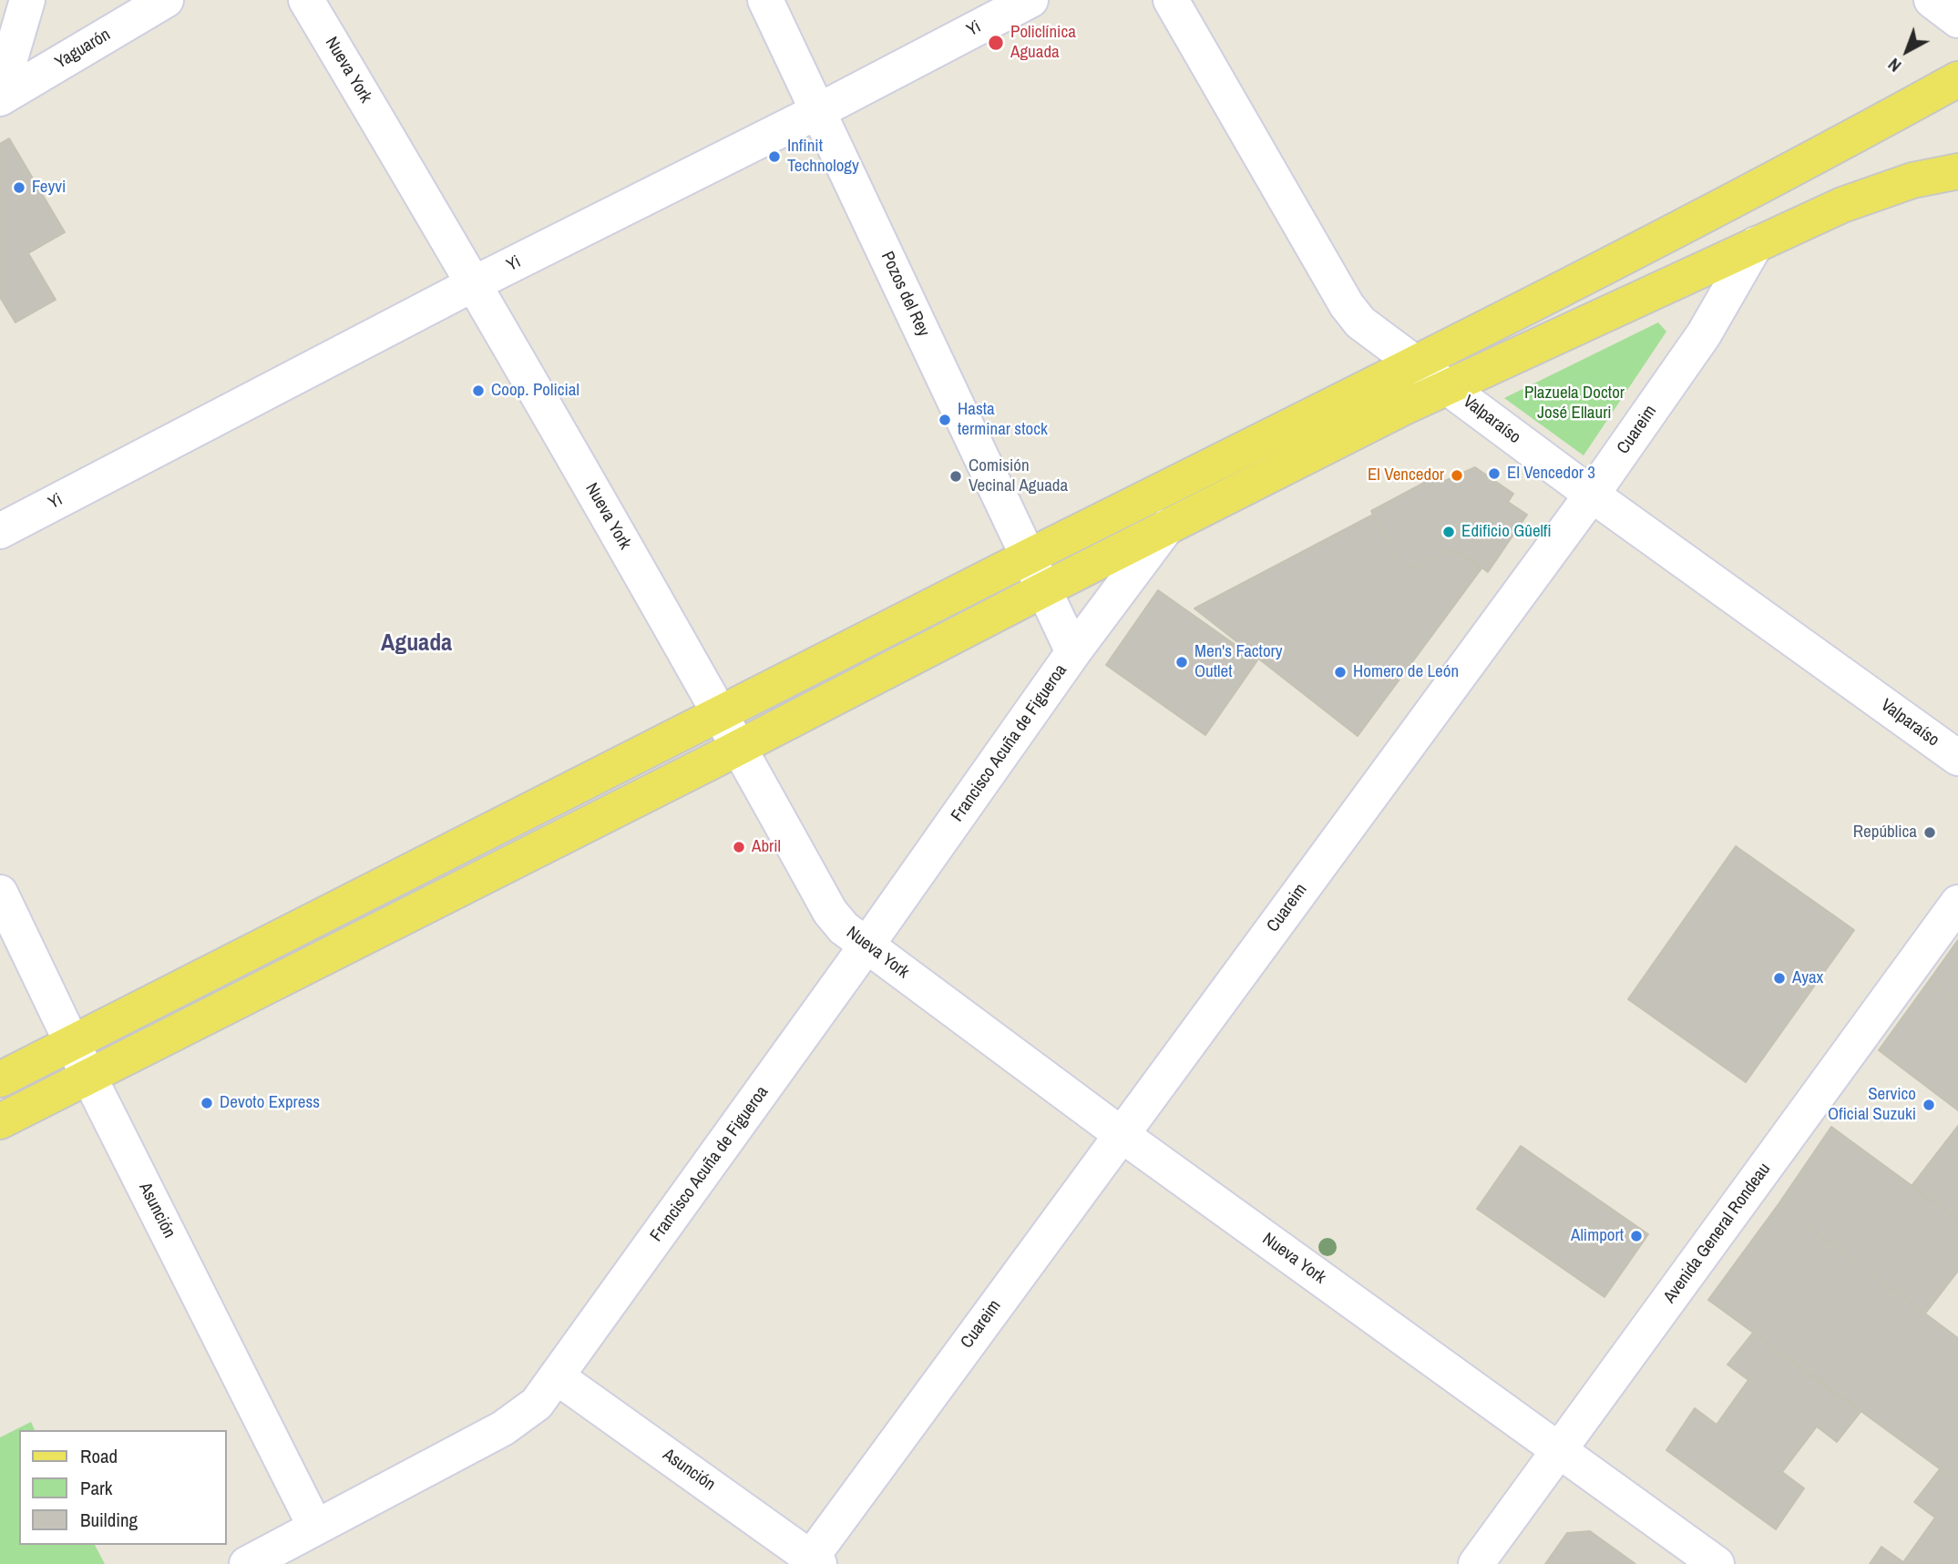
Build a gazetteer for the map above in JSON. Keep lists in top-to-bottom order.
{
  "streets": {
    "street": [
      "Yi",
      "Yaguarón",
      "Nueva York",
      "Pozos del Rey",
      "Valparaíso",
      "Cuareim",
      "Francisco Acuña de Figueroa",
      "Asunción",
      "Avenida General Rondeau"
    ]
  },
  "crossings": [
    ["Yi", "Nueva York"],
    ["Yi", "Pozos del Rey"],
    ["Nueva York", "Cuareim"],
    ["Nueva York", "Francisco Acuña de Figueroa"],
    ["Nueva York", "Avenida General Rondeau"],
    ["Pozos del Rey", "Francisco Acuña de Figueroa"],
    ["Valparaíso", "Cuareim"],
    ["Cuareim", "Asunción"],
    ["Francisco Acuña de Figueroa", "Asunción"]
  ],
  "districts": ["Aguada"],
  "parks": ["Plazuela Doctor José Ellauri"],
  "places": [
    "Policlínica Aguada",
    "Infinit Technology",
    "Feyvi",
    "Coop. Policial",
    "Hasta terminar stock",
    "El Vencedor 3",
    "El Vencedor",
    "Comisión Vecinal Aguada",
    "Edificio Gûelfi",
    "Men's Factory Outlet",
    "Homero de León",
    "República",
    "Abril",
    "Ayax",
    "Devoto Express",
    "Servico Oficial Suzuki",
    "Alimport"
  ],
  "legend": ["Road", "Park", "Building"],
  "north": "bottom left"
}
